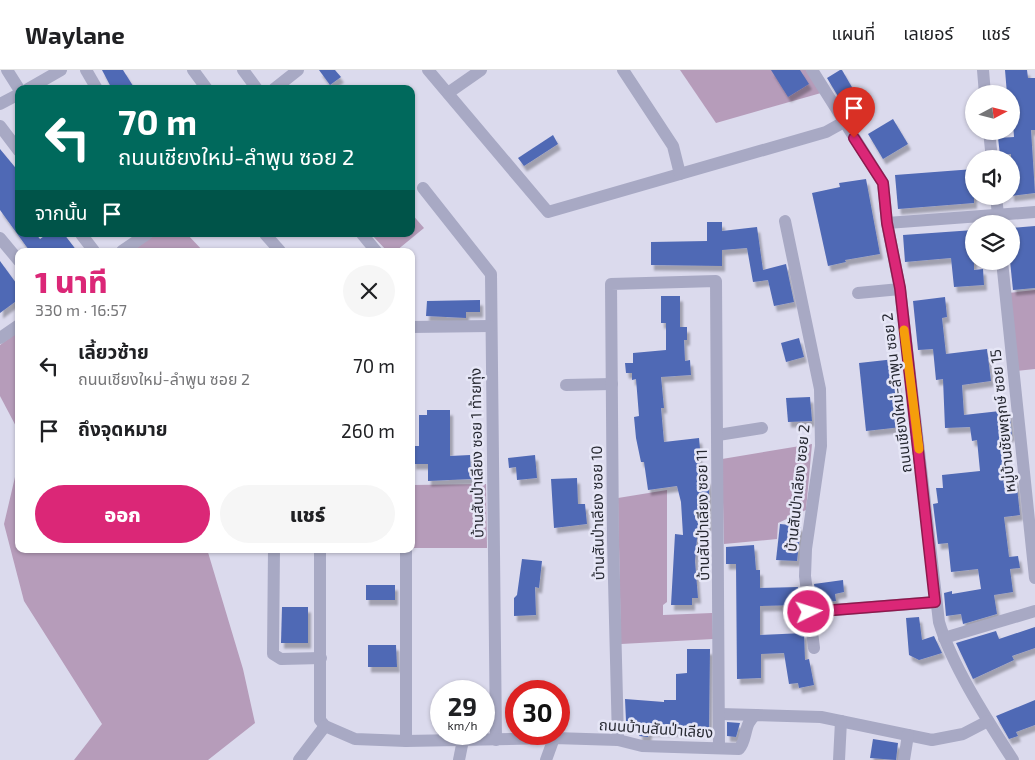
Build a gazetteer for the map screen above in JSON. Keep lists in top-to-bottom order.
{
  "streets": {
    "street": [
      "ถนนเชียงใหม่-ลำพูน ซอย 2",
      "หมู่บ้านชัยพฤกษ์ ซอย 15",
      "บ้านสันป่าเลียง ซอย 1 ท้ายทุ่ง",
      "บ้านสันป่าเลียง ซอย 2",
      "บ้านสันป่าเลียง ซอย 10",
      "บ้านสันป่าเลียง ซอย 11",
      "ถนนบ้านสันป่าเลียง"
    ]
  },
  "crossings": [
    ["บ้านสันป่าเลียง ซอย 1 ท้ายทุ่ง", "ถนนบ้านสันป่าเลียง"],
    ["บ้านสันป่าเลียง ซอย 10", "บ้านสันป่าเลียง ซอย 11"],
    ["บ้านสันป่าเลียง ซอย 10", "ถนนบ้านสันป่าเลียง"],
    ["บ้านสันป่าเลียง ซอย 11", "ถนนบ้านสันป่าเลียง"]
  ],
  "north": "right",
  "page": {
    "header": "Waylane",
    "nav": ["แผนที่", "เลเยอร์", "แชร์"],
    "turn": ["70 m", "ถนนเชียงใหม่-ลำพูน ซอย 2"],
    "then": "จากนั้น",
    "heading": ["1 นาที", "330 m · 16:57"],
    "list": [
      {
        "name": "เลี้ยวซ้าย",
        "note": "ถนนเชียงใหม่-ลำพูน ซอย 2",
        "value": "70 m"
      },
      {
        "name": "ถึงจุดหมาย",
        "value": "260 m"
      }
    ],
    "buttons": ["ออก", "แชร์"],
    "speed": "29 km/h",
    "limit": "30"
  }
}
